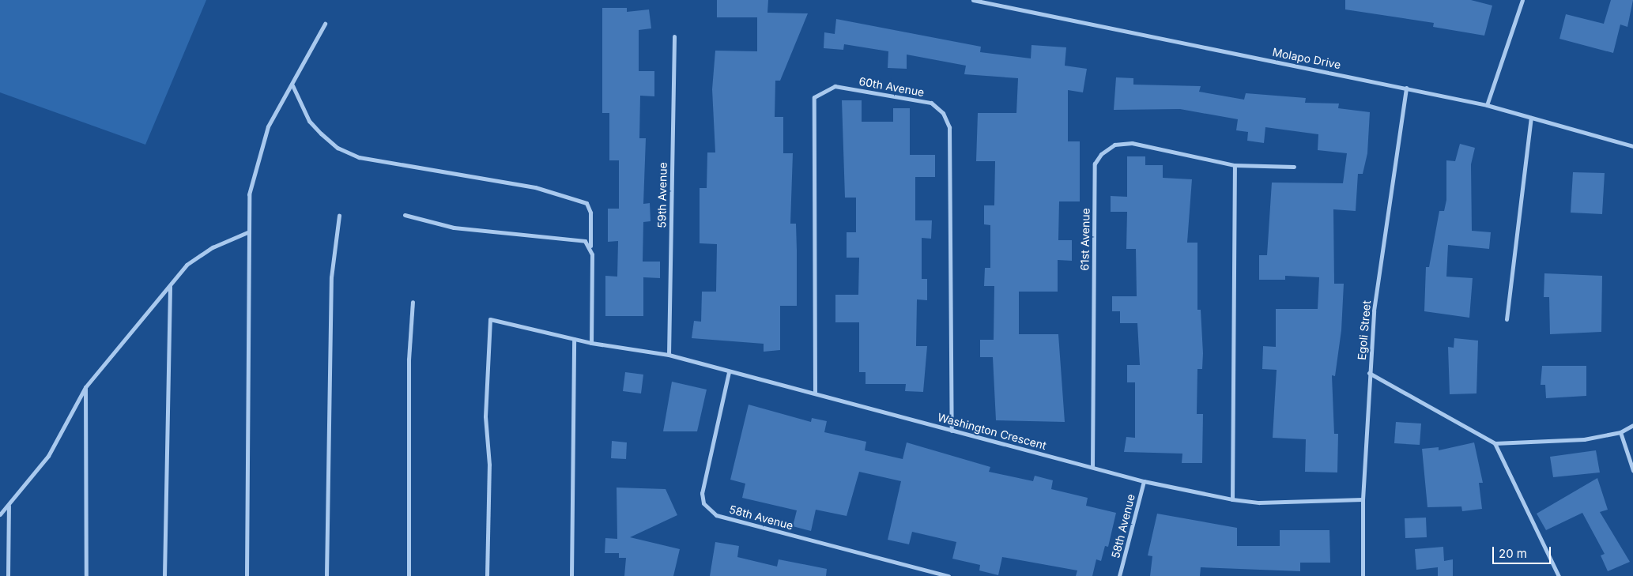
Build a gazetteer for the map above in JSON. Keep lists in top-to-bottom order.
{
  "streets": {
    "street": [
      "Molapo Drive",
      "60th Avenue",
      "59th Avenue",
      "61st Avenue",
      "Egoli Street",
      "Washington Crescent",
      "58th Avenue"
    ]
  },
  "crossings": [
    ["Molapo Drive", "Egoli Street"],
    ["60th Avenue", "Washington Crescent"],
    ["59th Avenue", "Washington Crescent"],
    ["61st Avenue", "Washington Crescent"],
    ["Egoli Street", "Washington Crescent"],
    ["Washington Crescent", "58th Avenue"]
  ],
  "scale_bar": "20 m"
}
